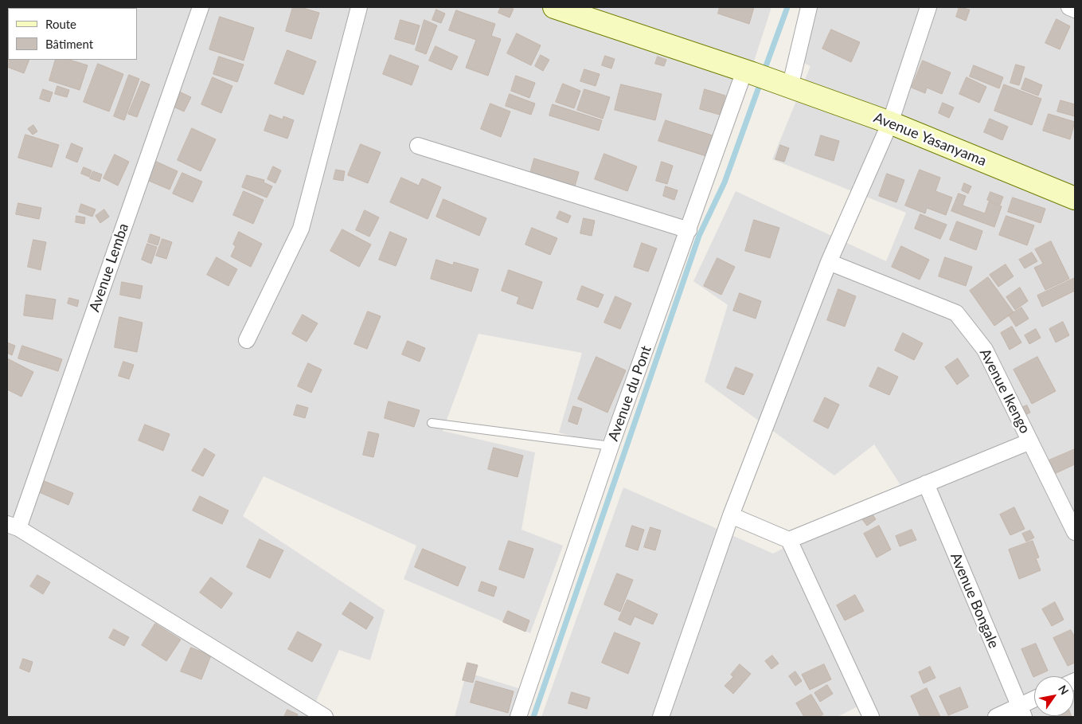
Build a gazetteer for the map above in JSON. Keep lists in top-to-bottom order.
{
  "streets": {
    "street": [
      "Avenue Yasanyama",
      "Avenue Lemba",
      "Avenue Ikengo",
      "Avenue du Pont",
      "Avenue Bongale"
    ]
  },
  "crossings": [
    ["Avenue Yasanyama", "Avenue du Pont"]
  ],
  "legend": ["Route", "Bâtiment"],
  "north": "top right"
}
